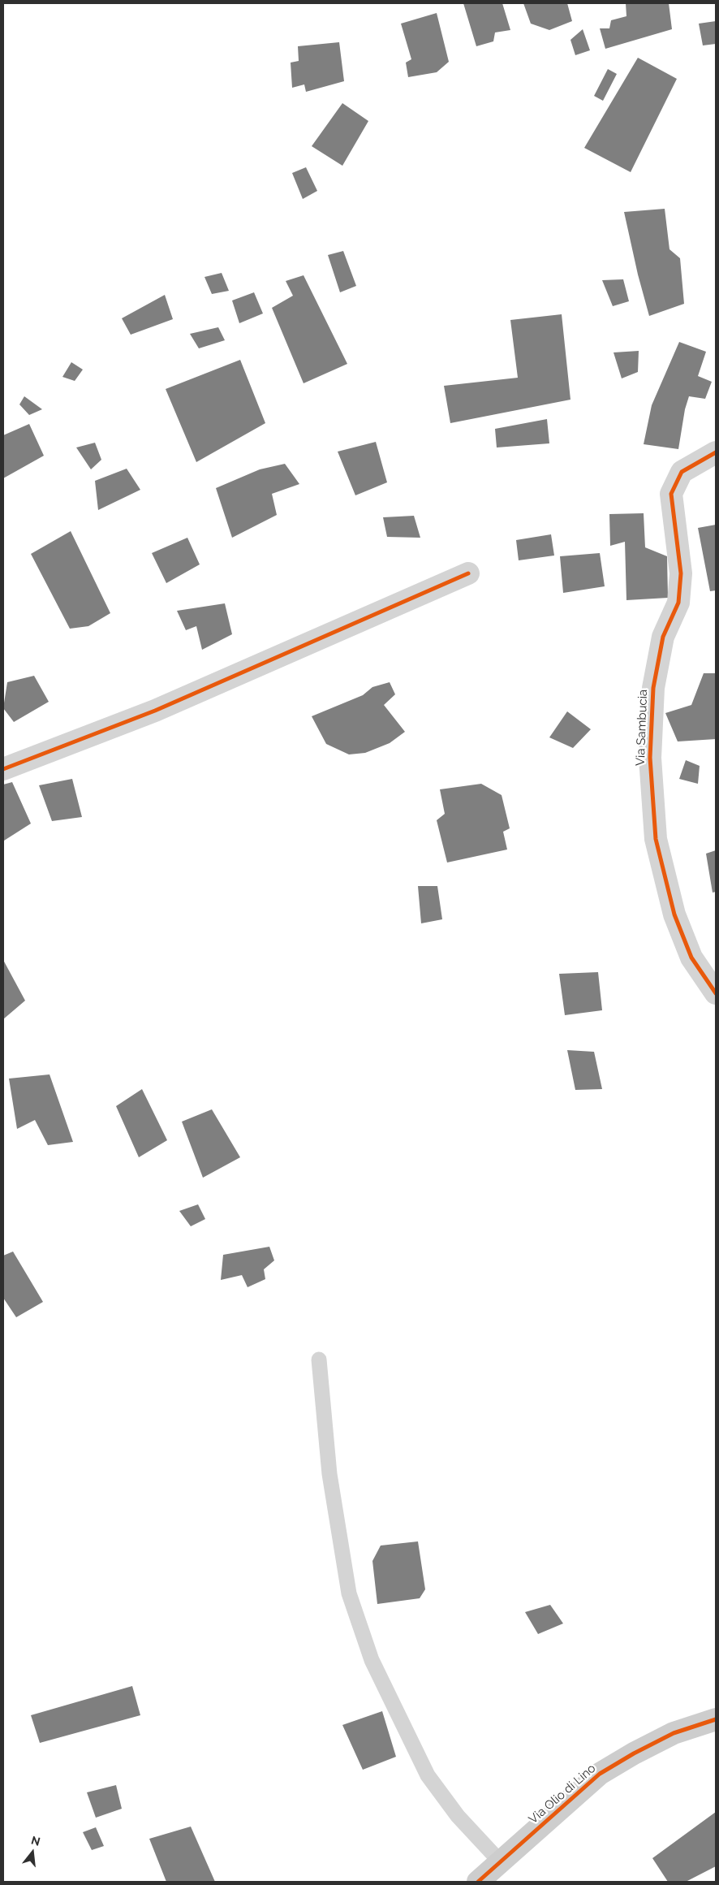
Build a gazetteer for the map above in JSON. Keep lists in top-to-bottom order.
{
  "streets": {
    "street": ["Via Sambucia", "Via Olio di Lino"]
  },
  "north": "top"
}
